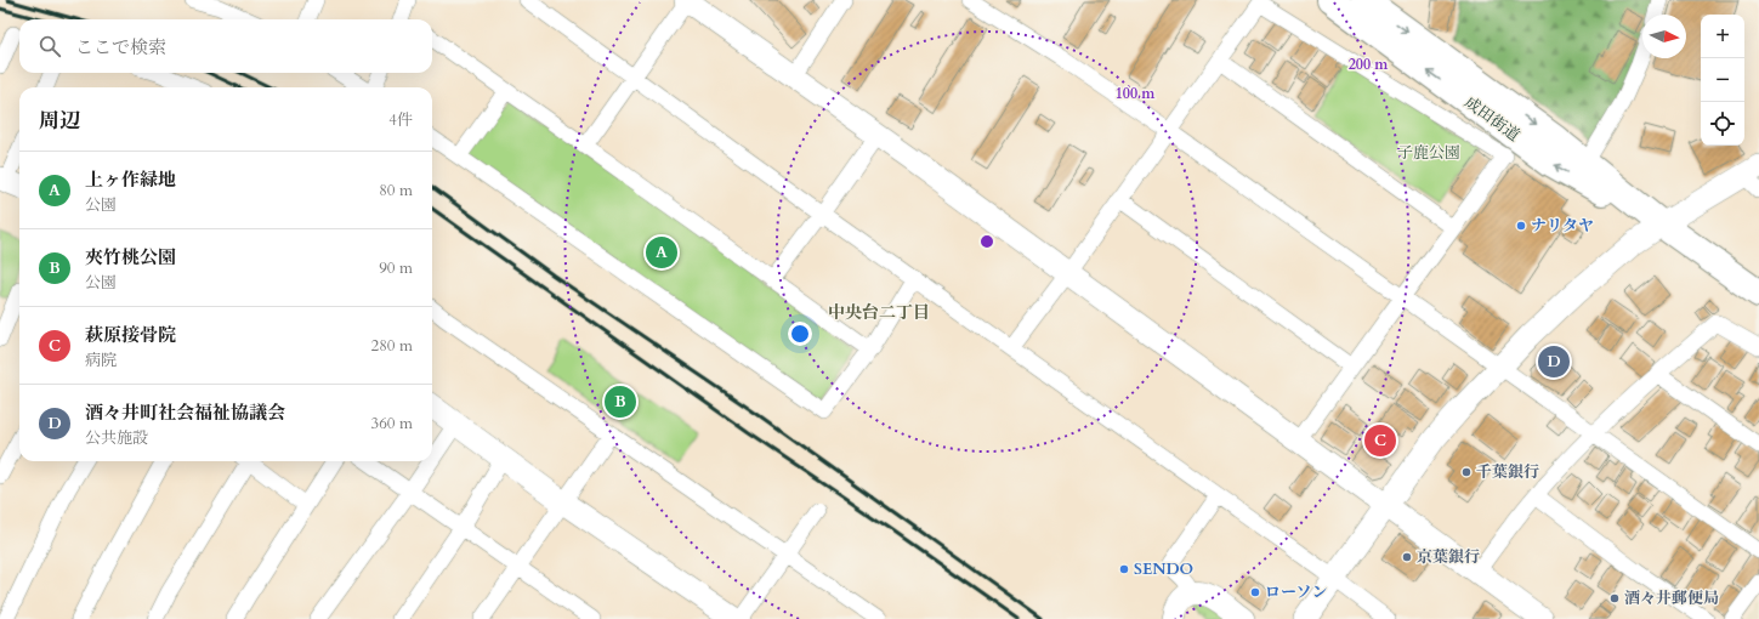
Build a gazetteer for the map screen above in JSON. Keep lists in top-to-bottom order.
{
  "streets": {
    "highway": ["成田街道"]
  },
  "districts": ["中央台二丁目"],
  "parks": ["子鹿公園"],
  "places": [
    "ナリタヤ",
    "千葉銀行",
    "京葉銀行",
    "SENDO",
    "ローソン",
    "酒々井郵便局"
  ],
  "north": "right",
  "page": {
    "map_buttons": ["+", "−"],
    "search": "ここで検索",
    "heading": ["周辺", "4件"],
    "list": [
      {
        "mark": "A",
        "name": "上ヶ作緑地",
        "note": "公園",
        "value": "80 m"
      },
      {
        "mark": "B",
        "name": "夾竹桃公園",
        "note": "公園",
        "value": "90 m"
      },
      {
        "mark": "C",
        "name": "萩原接骨院",
        "note": "病院",
        "value": "280 m"
      },
      {
        "mark": "D",
        "name": "酒々井町社会福祉協議会",
        "note": "公共施設",
        "value": "360 m"
      }
    ],
    "pins": [
      "A",
      "D",
      "B",
      "C"
    ]
  },
  "rings": ["200 m", "100 m"]
}
